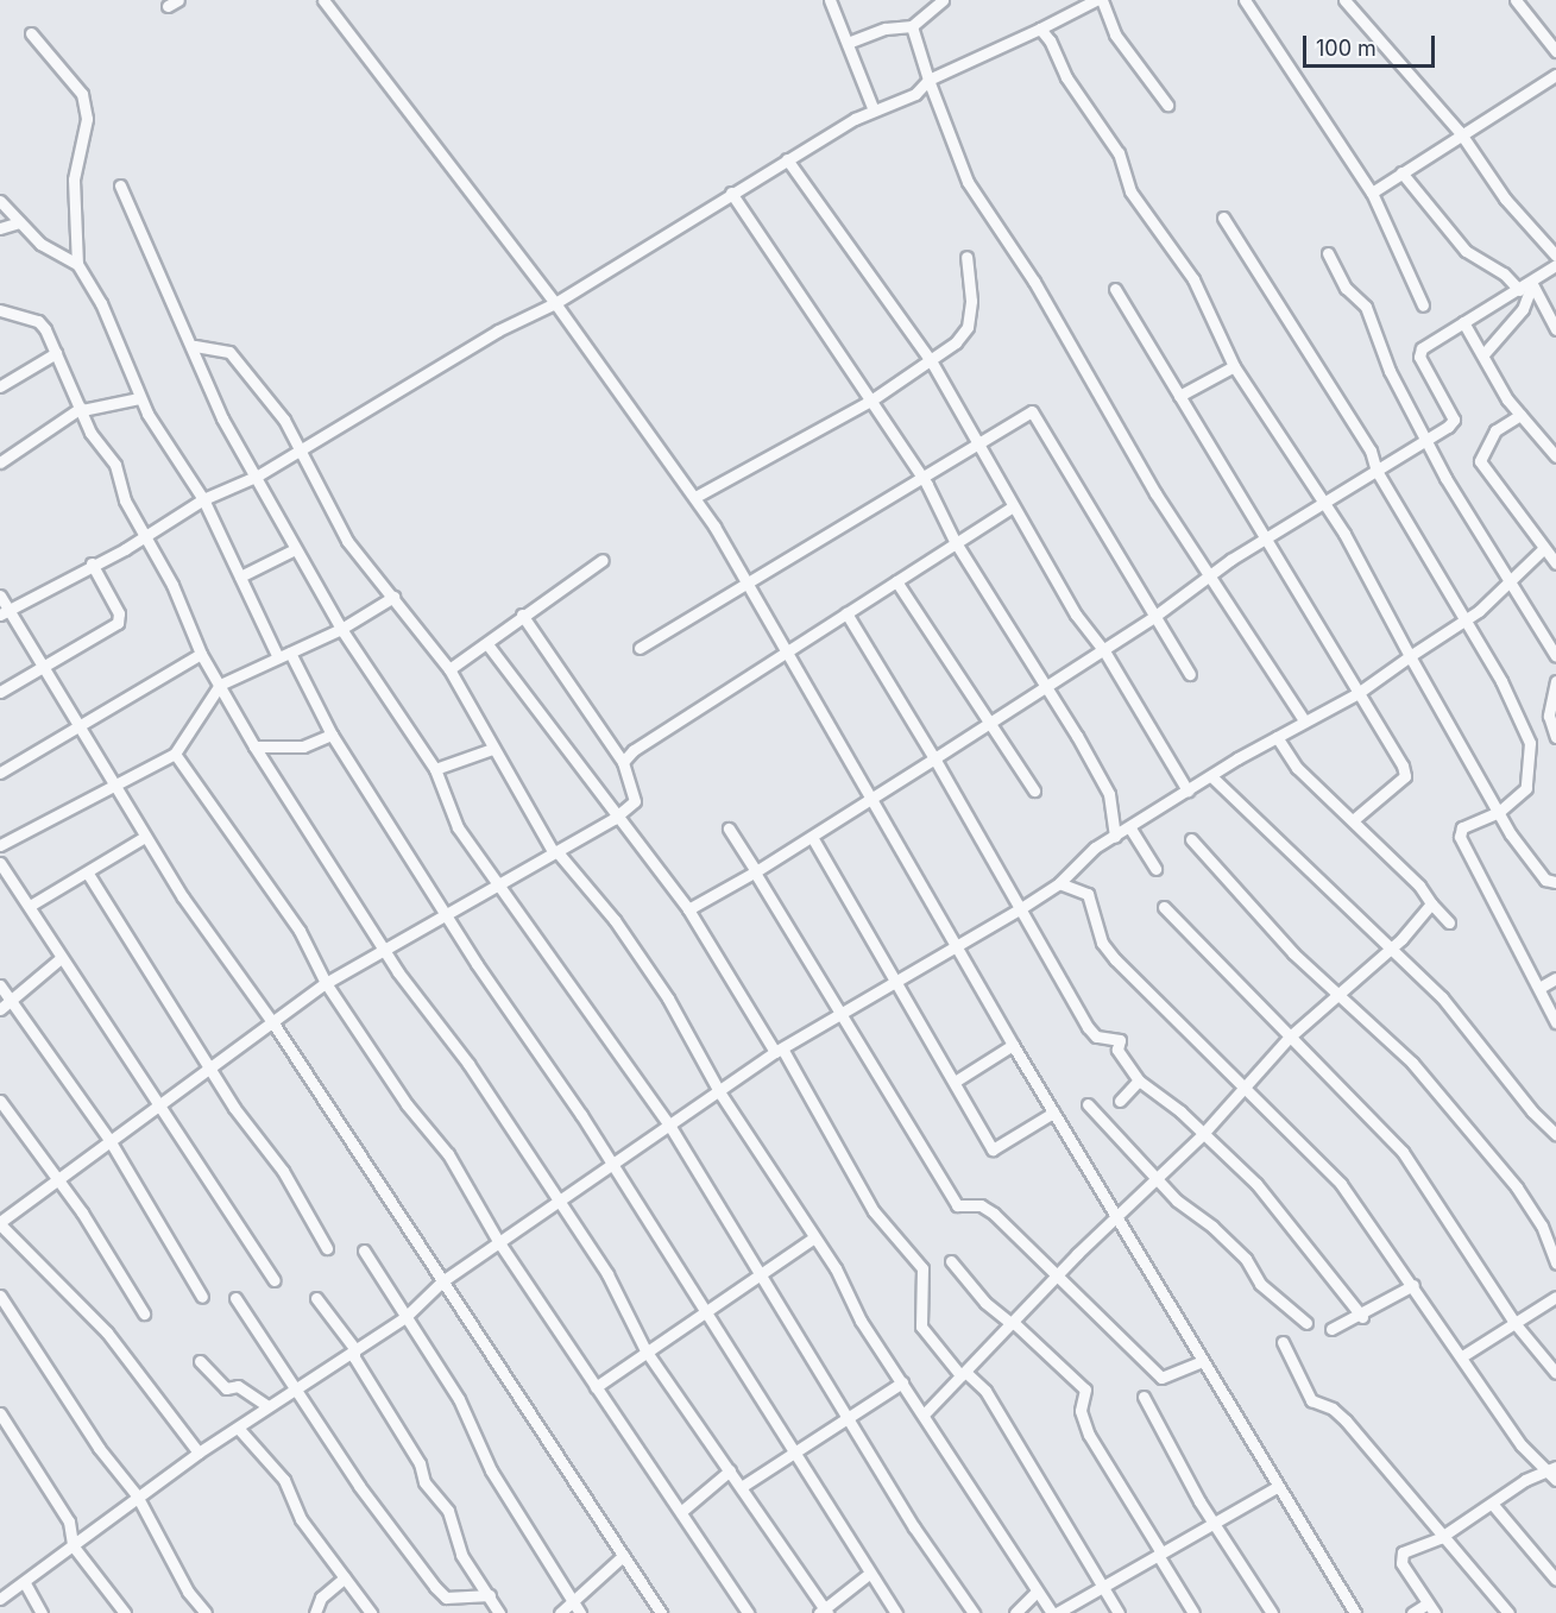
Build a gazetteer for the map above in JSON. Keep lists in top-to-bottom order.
{
  "scale_bar": "100 m"
}
